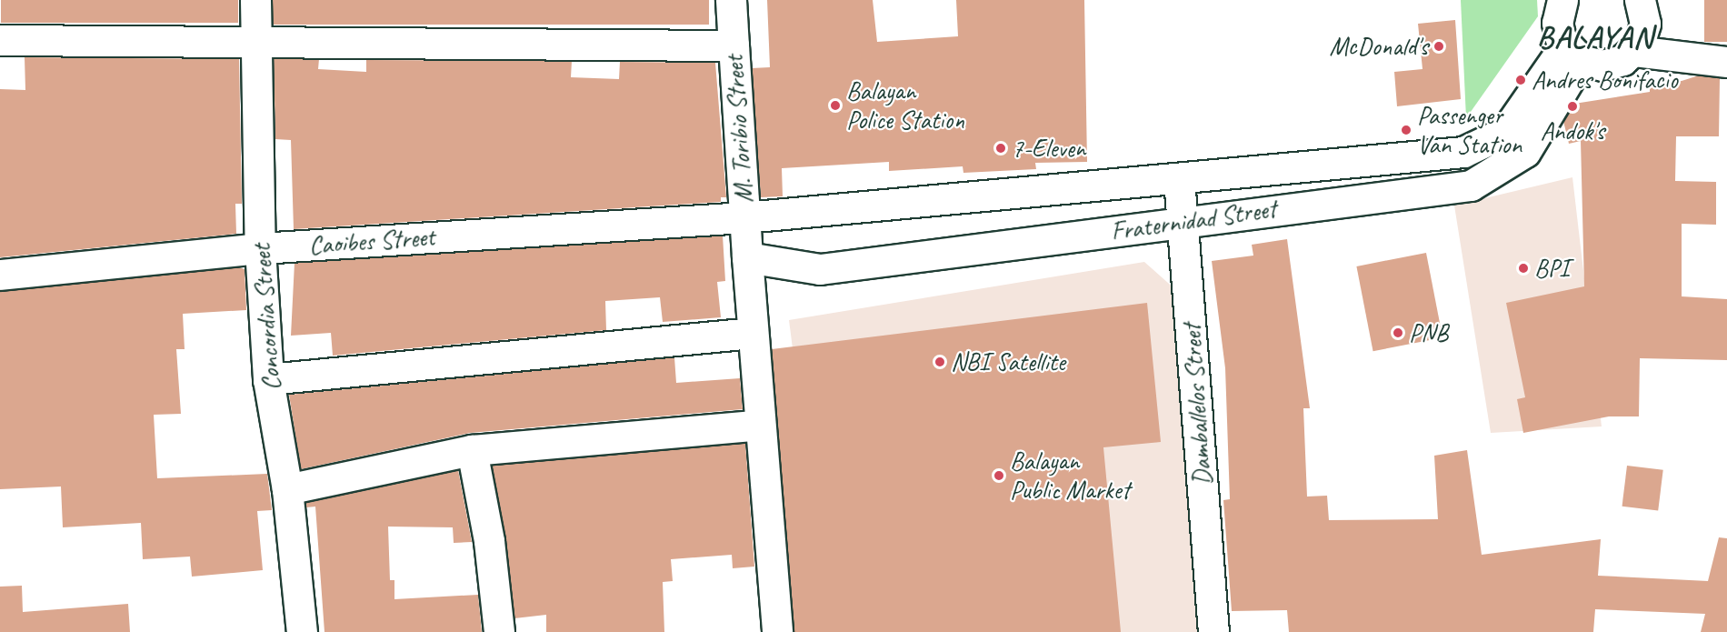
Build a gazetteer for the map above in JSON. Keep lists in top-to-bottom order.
{
  "streets": {
    "street": [
      "M. Toribio Street",
      "Fraternidad Street",
      "Caoibes Street",
      "Concordia Street",
      "Damballelos Street"
    ]
  },
  "crossings": [
    ["M. Toribio Street", "Fraternidad Street"],
    ["M. Toribio Street", "Caoibes Street"],
    ["Fraternidad Street", "Caoibes Street"],
    ["Fraternidad Street", "Damballelos Street"],
    ["Caoibes Street", "Concordia Street"]
  ],
  "districts": ["BALAYAN"],
  "places": [
    "McDonald's",
    "Andres Bonifacio",
    "Balayan Police Station",
    "Andok's",
    "Passenger Van Station",
    "7-Eleven",
    "BPI",
    "PNB",
    "NBI Satellite",
    "Balayan Public Market"
  ]
}
